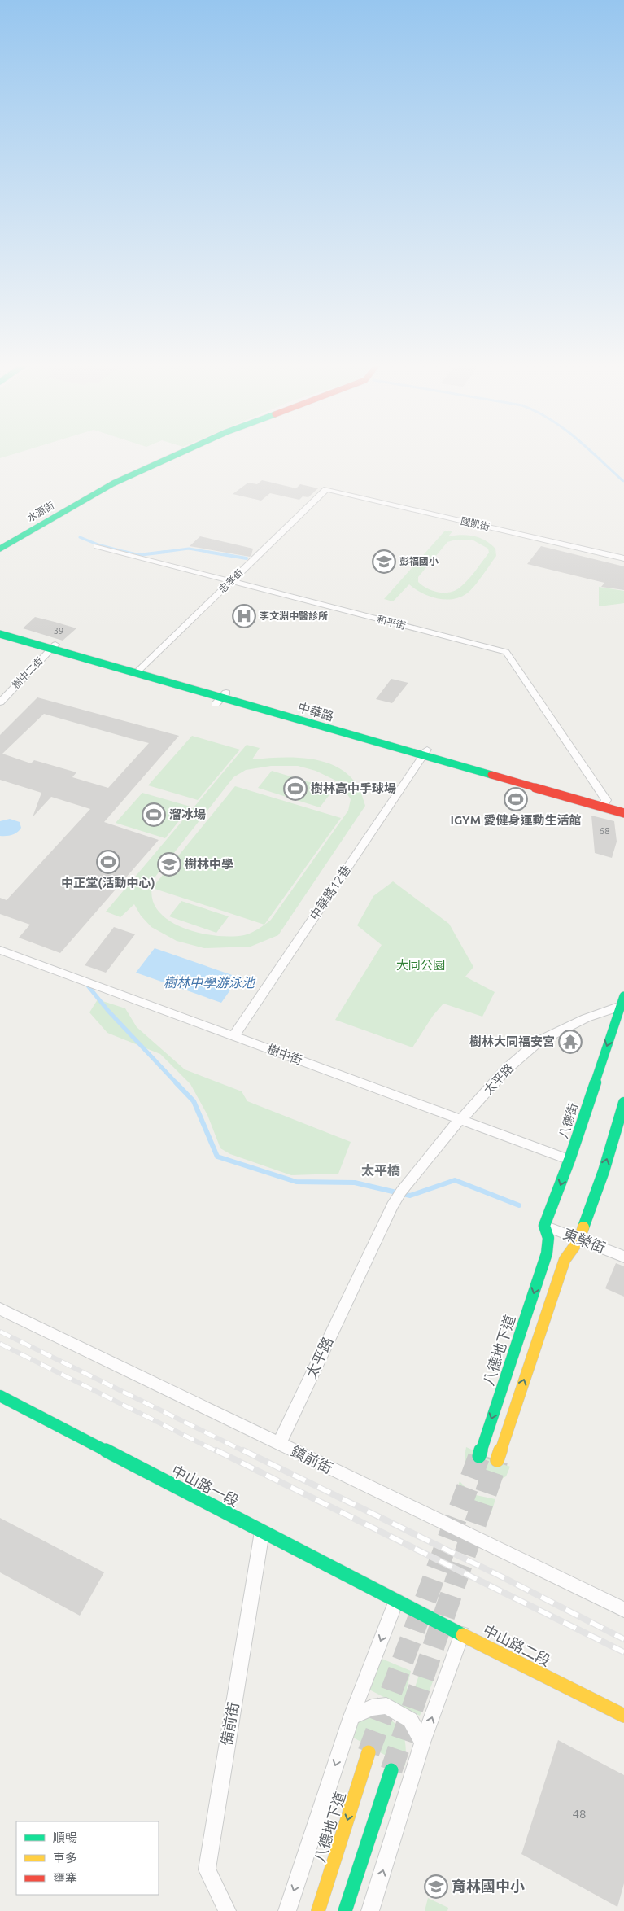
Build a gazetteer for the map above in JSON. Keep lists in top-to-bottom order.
{
  "streets": {
    "street": [
      "水源街",
      "國凱街",
      "忠孝街",
      "和平街",
      "樹中二街",
      "中華路",
      "中華路12巷",
      "樹中街",
      "太平路",
      "八德街",
      "東榮街",
      "八德地下道",
      "鎮前街",
      "中山路一段",
      "中山路二段",
      "備前街"
    ]
  },
  "crossings": [
    ["國凱街", "忠孝街"],
    ["忠孝街", "和平街"],
    ["忠孝街", "中華路"],
    ["和平街", "中華路"],
    ["樹中二街", "中華路"],
    ["中華路", "中華路12巷"],
    ["中華路12巷", "樹中街"],
    ["樹中街", "太平路"],
    ["樹中街", "八德街"],
    ["太平路", "八德街"],
    ["太平路", "鎮前街"],
    ["八德街", "東榮街"],
    ["八德街", "八德地下道"],
    ["中山路一段", "中山路二段"],
    ["中山路一段", "備前街"]
  ],
  "districts": ["太平橋"],
  "water": ["樹林中學游泳池"],
  "parks": ["大同公園"],
  "places": {
    "school or university": ["彭福國小", "樹林中學", "育林國中小"],
    "hospital": ["李文淵中醫診所"],
    "sports": [
      "樹林高中手球場",
      "IGYM 愛健身運動生活館",
      "溜冰場",
      "中正堂(活動中心)"
    ],
    "temple": ["樹林大同福安宮"]
  },
  "house_numbers": ["39", "68", "48"],
  "legend": ["順暢", "車多", "壅塞"]
}
